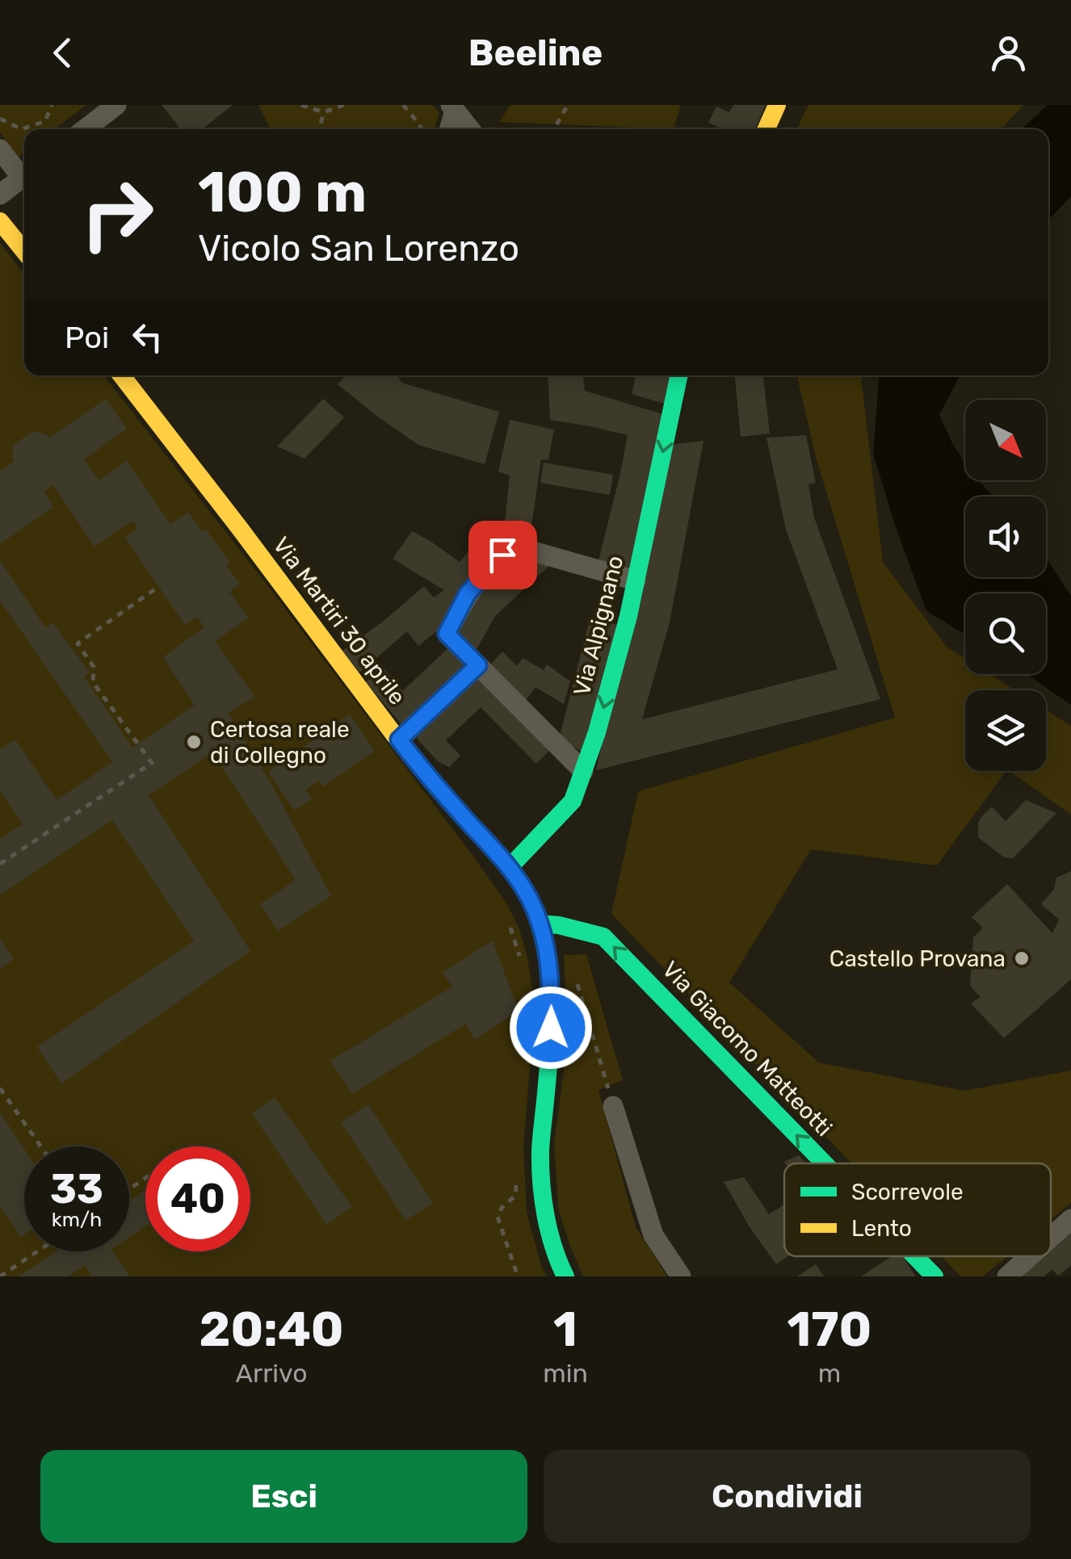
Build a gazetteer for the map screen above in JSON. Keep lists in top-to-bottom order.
{
  "streets": {
    "street": ["Via Martiri 30 aprile", "Via Alpignano", "Via Giacomo Matteotti"]
  },
  "crossings": [
    ["Via Martiri 30 aprile", "Via Alpignano"],
    ["Via Martiri 30 aprile", "Via Giacomo Matteotti"]
  ],
  "one_way": ["Via Alpignano", "Via Giacomo Matteotti"],
  "places": ["Certosa reale di Collegno", "Castello Provana"],
  "legend": ["Scorrevole", "Lento"],
  "north": "bottom right",
  "page": {
    "header": "Beeline",
    "turn": ["100 m", "Vicolo San Lorenzo"],
    "then": "Poi",
    "speed": "33 km/h",
    "limit": "40",
    "eta": [
      "20:40",
      "Arrivo",
      "1",
      "min",
      "170",
      "m"
    ],
    "buttons": ["Esci", "Condividi"]
  }
}
